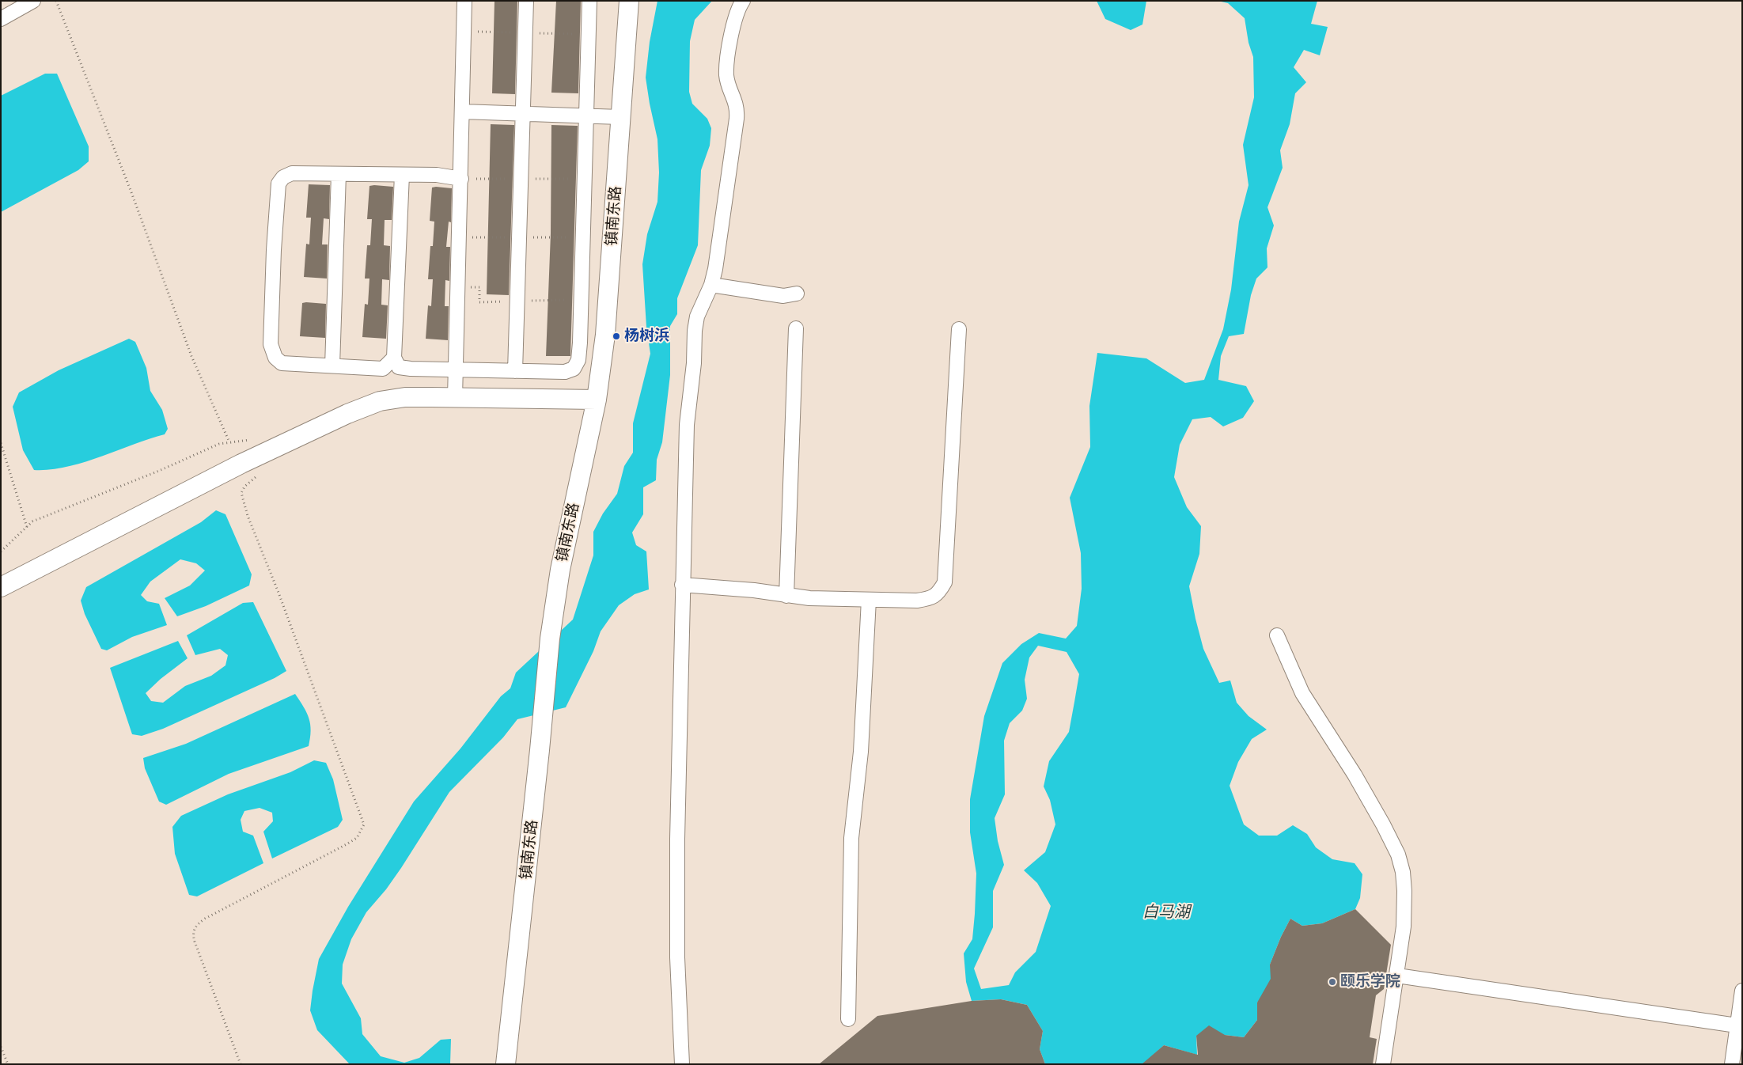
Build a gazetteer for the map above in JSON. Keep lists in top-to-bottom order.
{
  "streets": {
    "street": ["镇南东路"]
  },
  "water": ["白马湖"],
  "places": ["杨树浜", "颐乐学院"]
}
